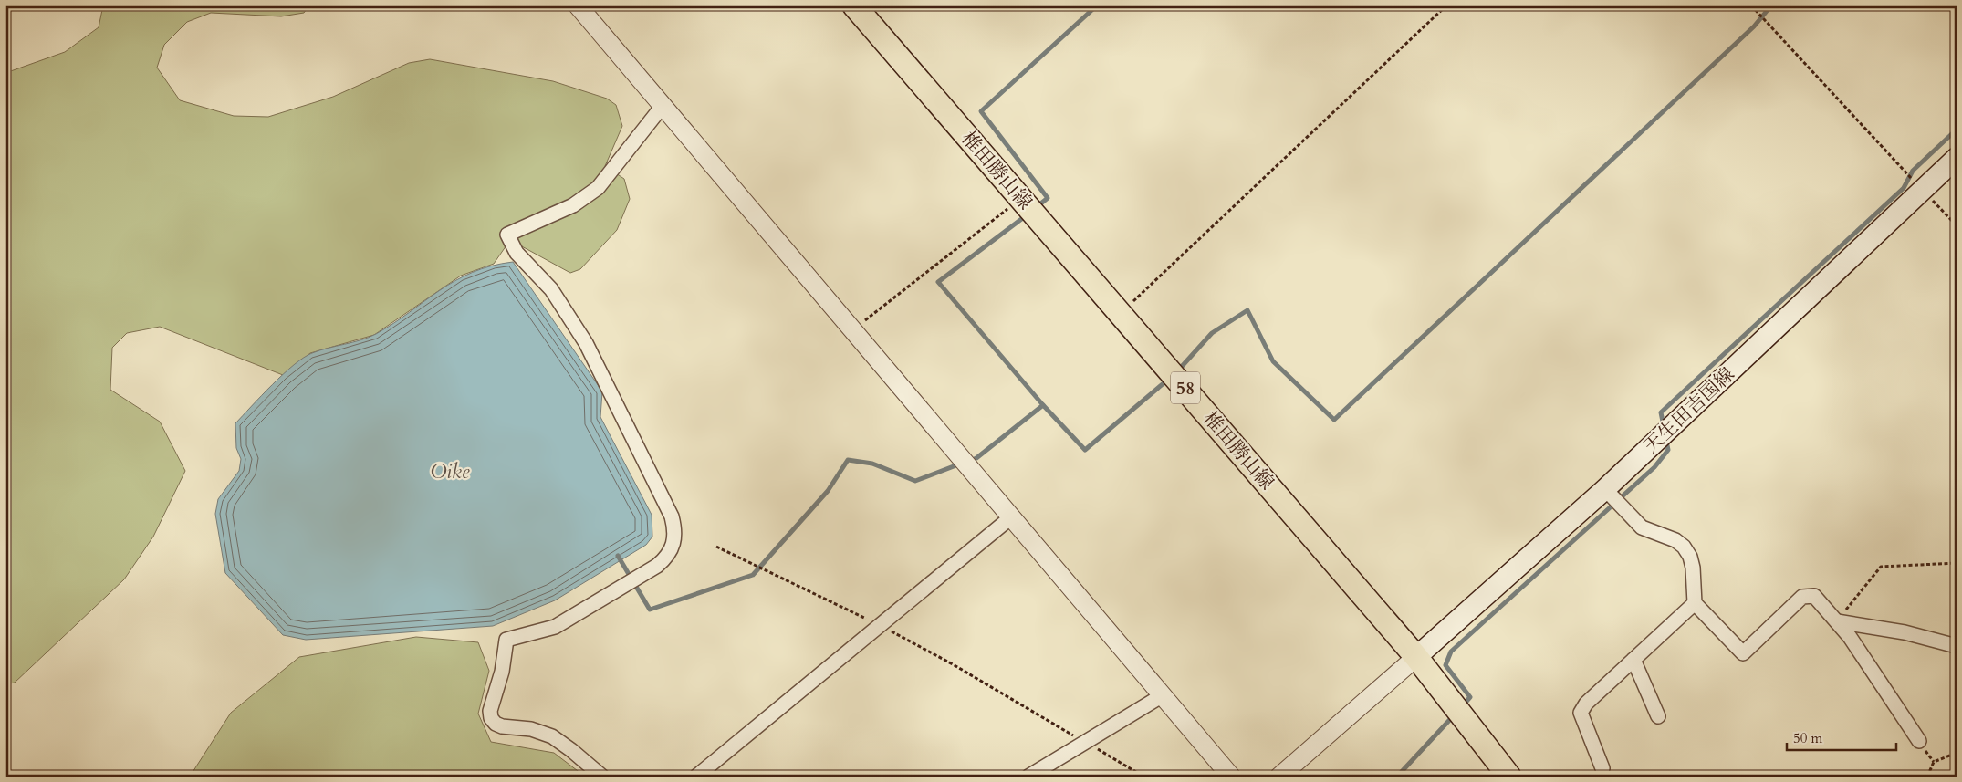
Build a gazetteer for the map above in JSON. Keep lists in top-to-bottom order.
{
  "streets": {
    "main road": ["椎田勝山線", "58", "天生田吉国線"]
  },
  "crossings": [
    ["椎田勝山線", "天生田吉国線"]
  ],
  "water": ["Oike"],
  "scale_bar": "50 m"
}
